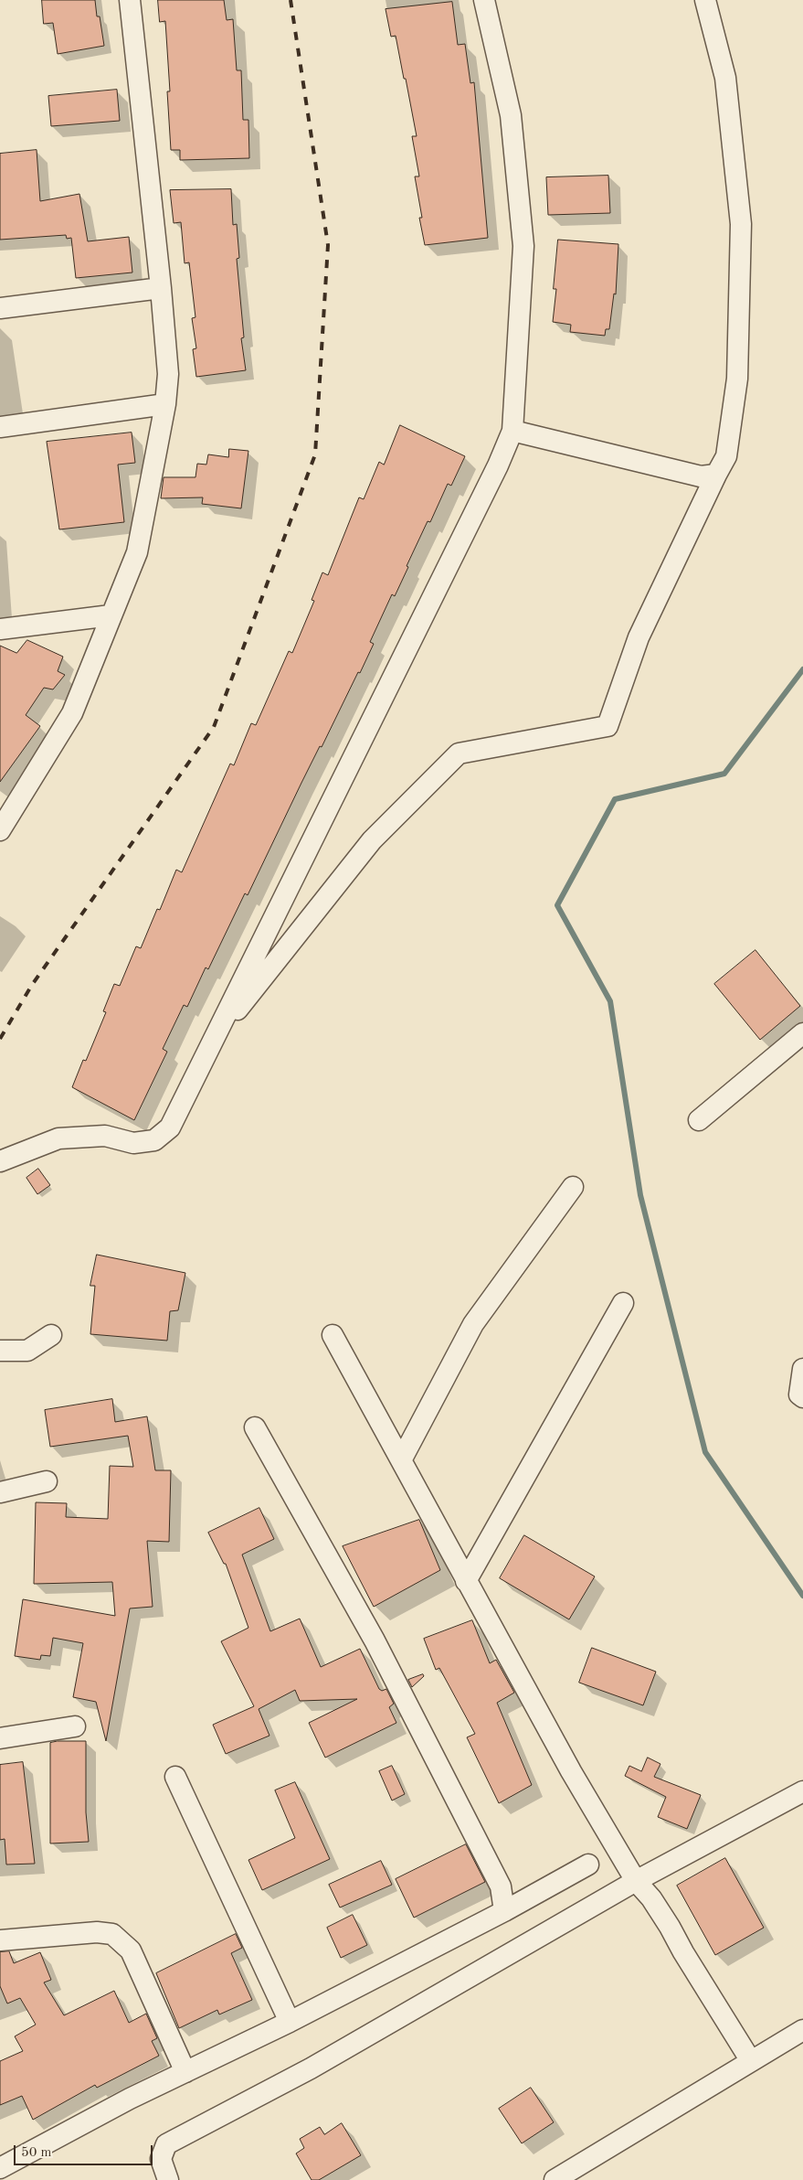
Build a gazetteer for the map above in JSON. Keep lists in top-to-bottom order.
{
  "scale_bar": "50 m"
}
